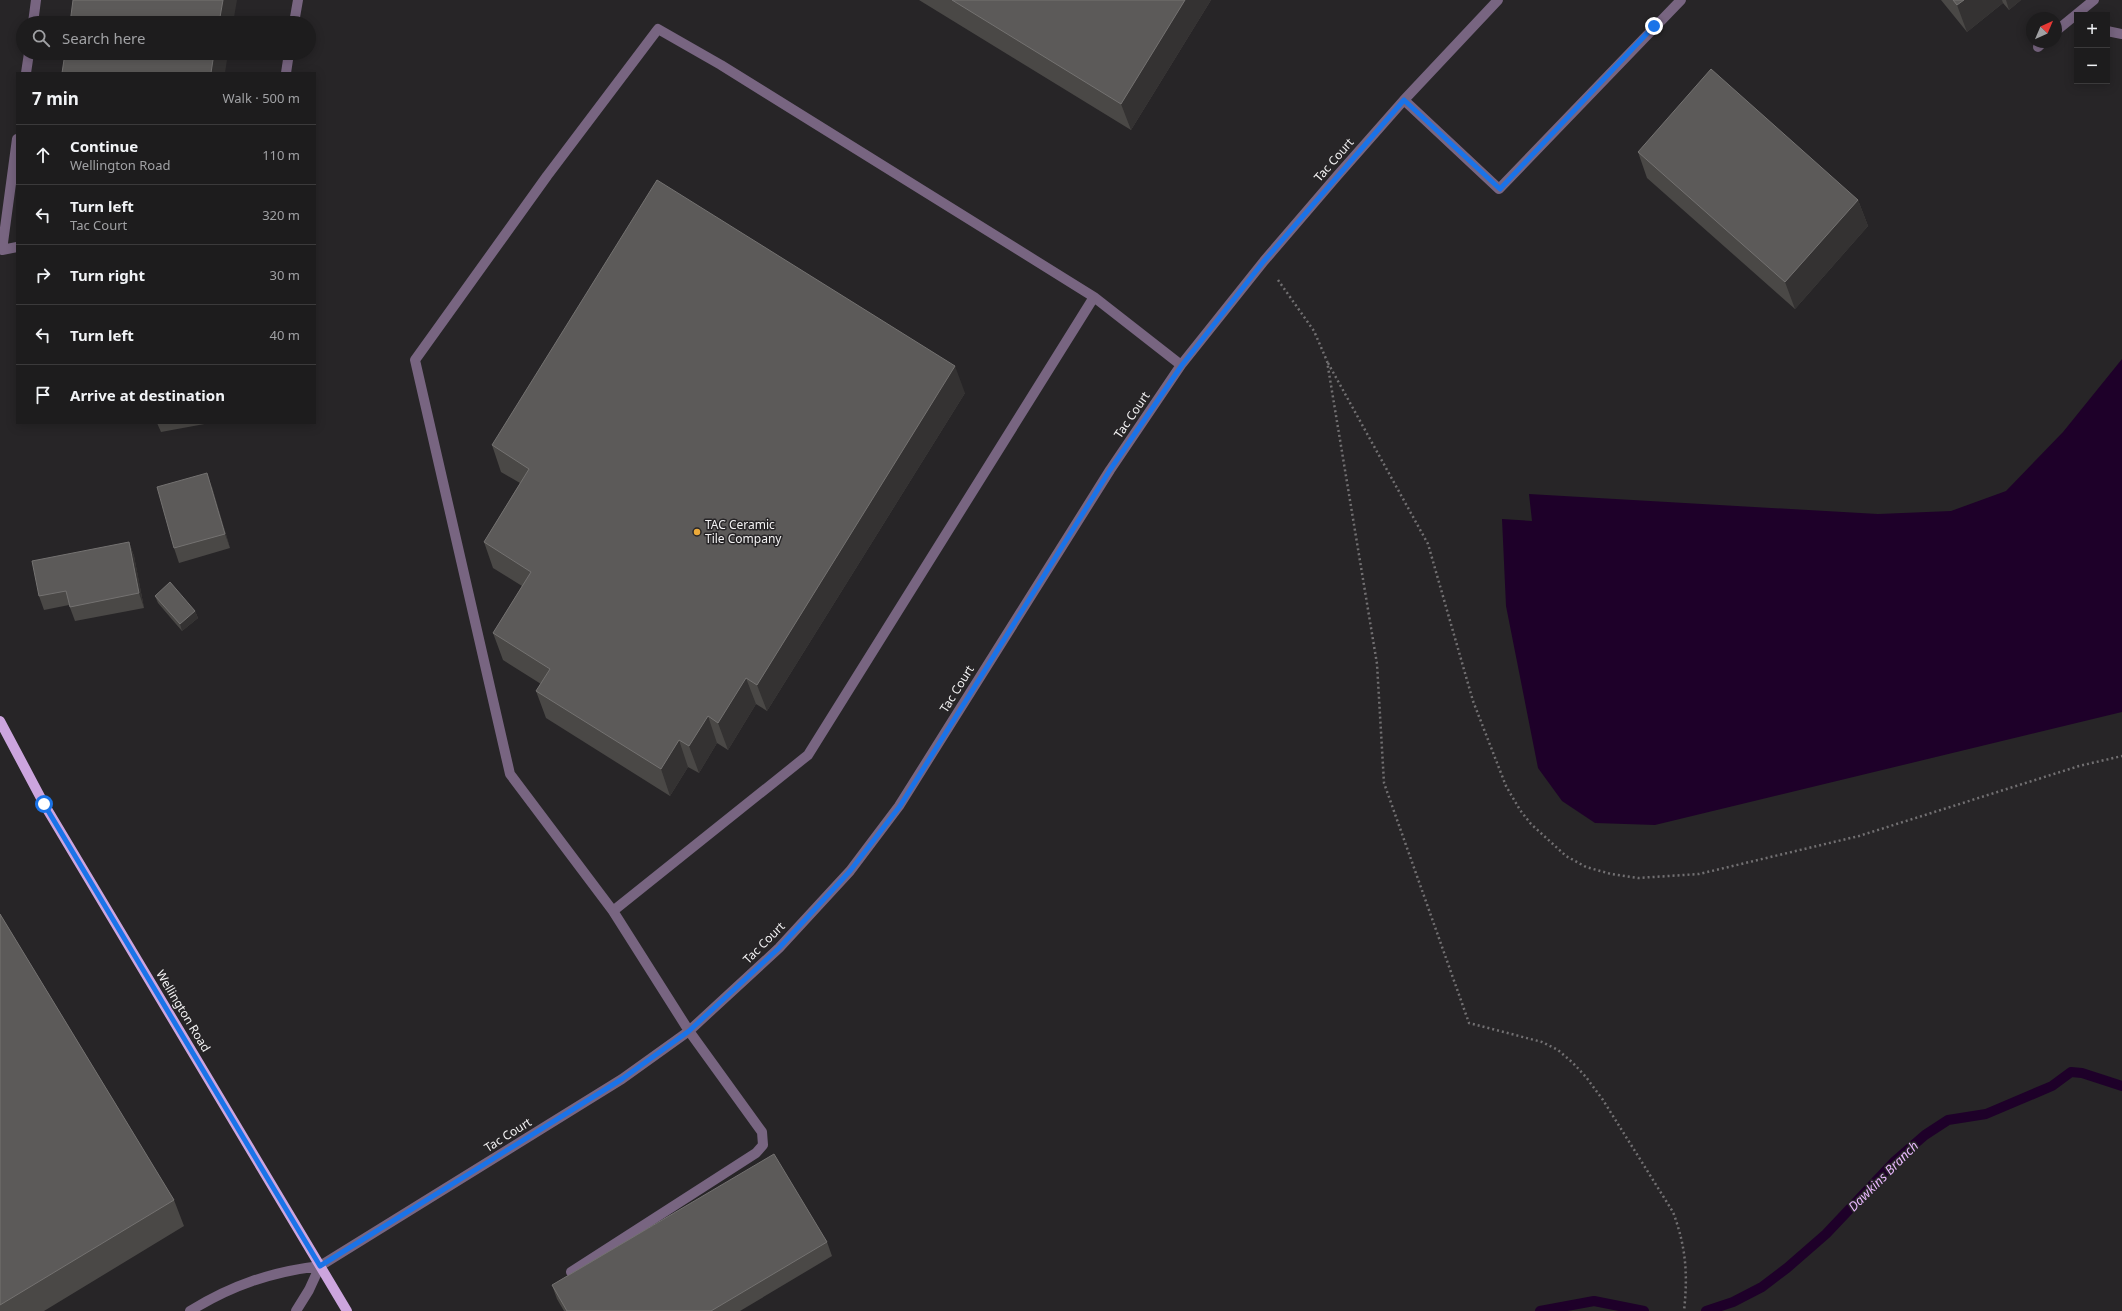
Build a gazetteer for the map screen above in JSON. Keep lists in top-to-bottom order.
{
  "streets": {
    "main road": ["Wellington Road"],
    "street": ["Tac Court"]
  },
  "crossings": [
    ["Tac Court", "Wellington Road"]
  ],
  "water": ["Dawkins Branch"],
  "places": ["TAC Ceramic Tile Company"],
  "north": "top right",
  "page": {
    "map_buttons": ["+", "−"],
    "search": "Search here",
    "heading": ["7 min", "Walk · 500 m"],
    "list": [
      ["Continue", "Wellington Road", "110 m"],
      ["Turn left", "Tac Court", "320 m"],
      ["Turn right", "30 m"],
      ["Turn left", "40 m"],
      "Arrive at destination"
    ]
  }
}
